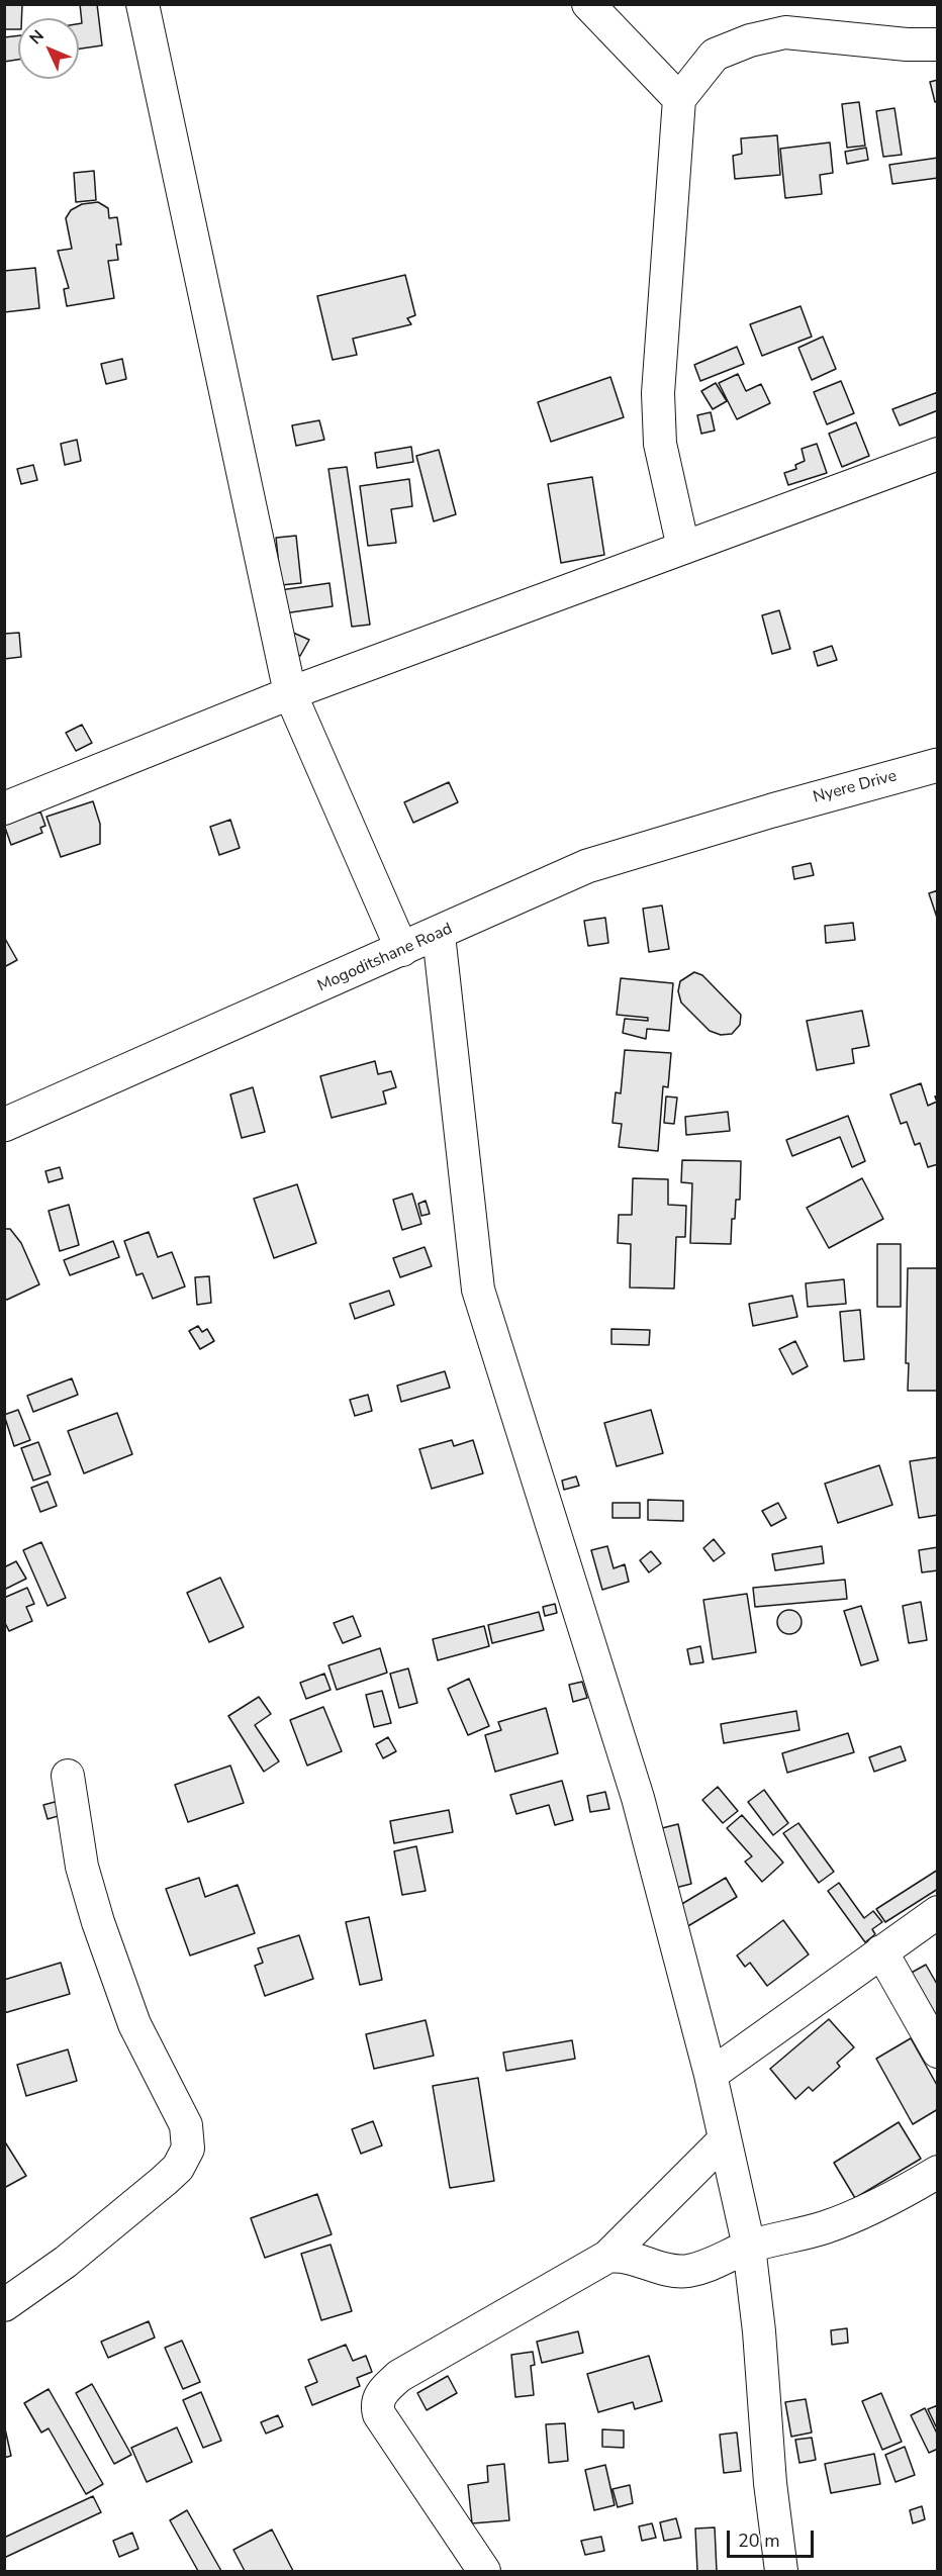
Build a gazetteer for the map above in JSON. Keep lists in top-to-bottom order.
{
  "streets": {
    "main road": ["Nyere Drive", "Mogoditshane Road"]
  },
  "crossings": [
    ["Nyere Drive", "Mogoditshane Road"]
  ],
  "scale_bar": "20 m",
  "north": "top left"
}
